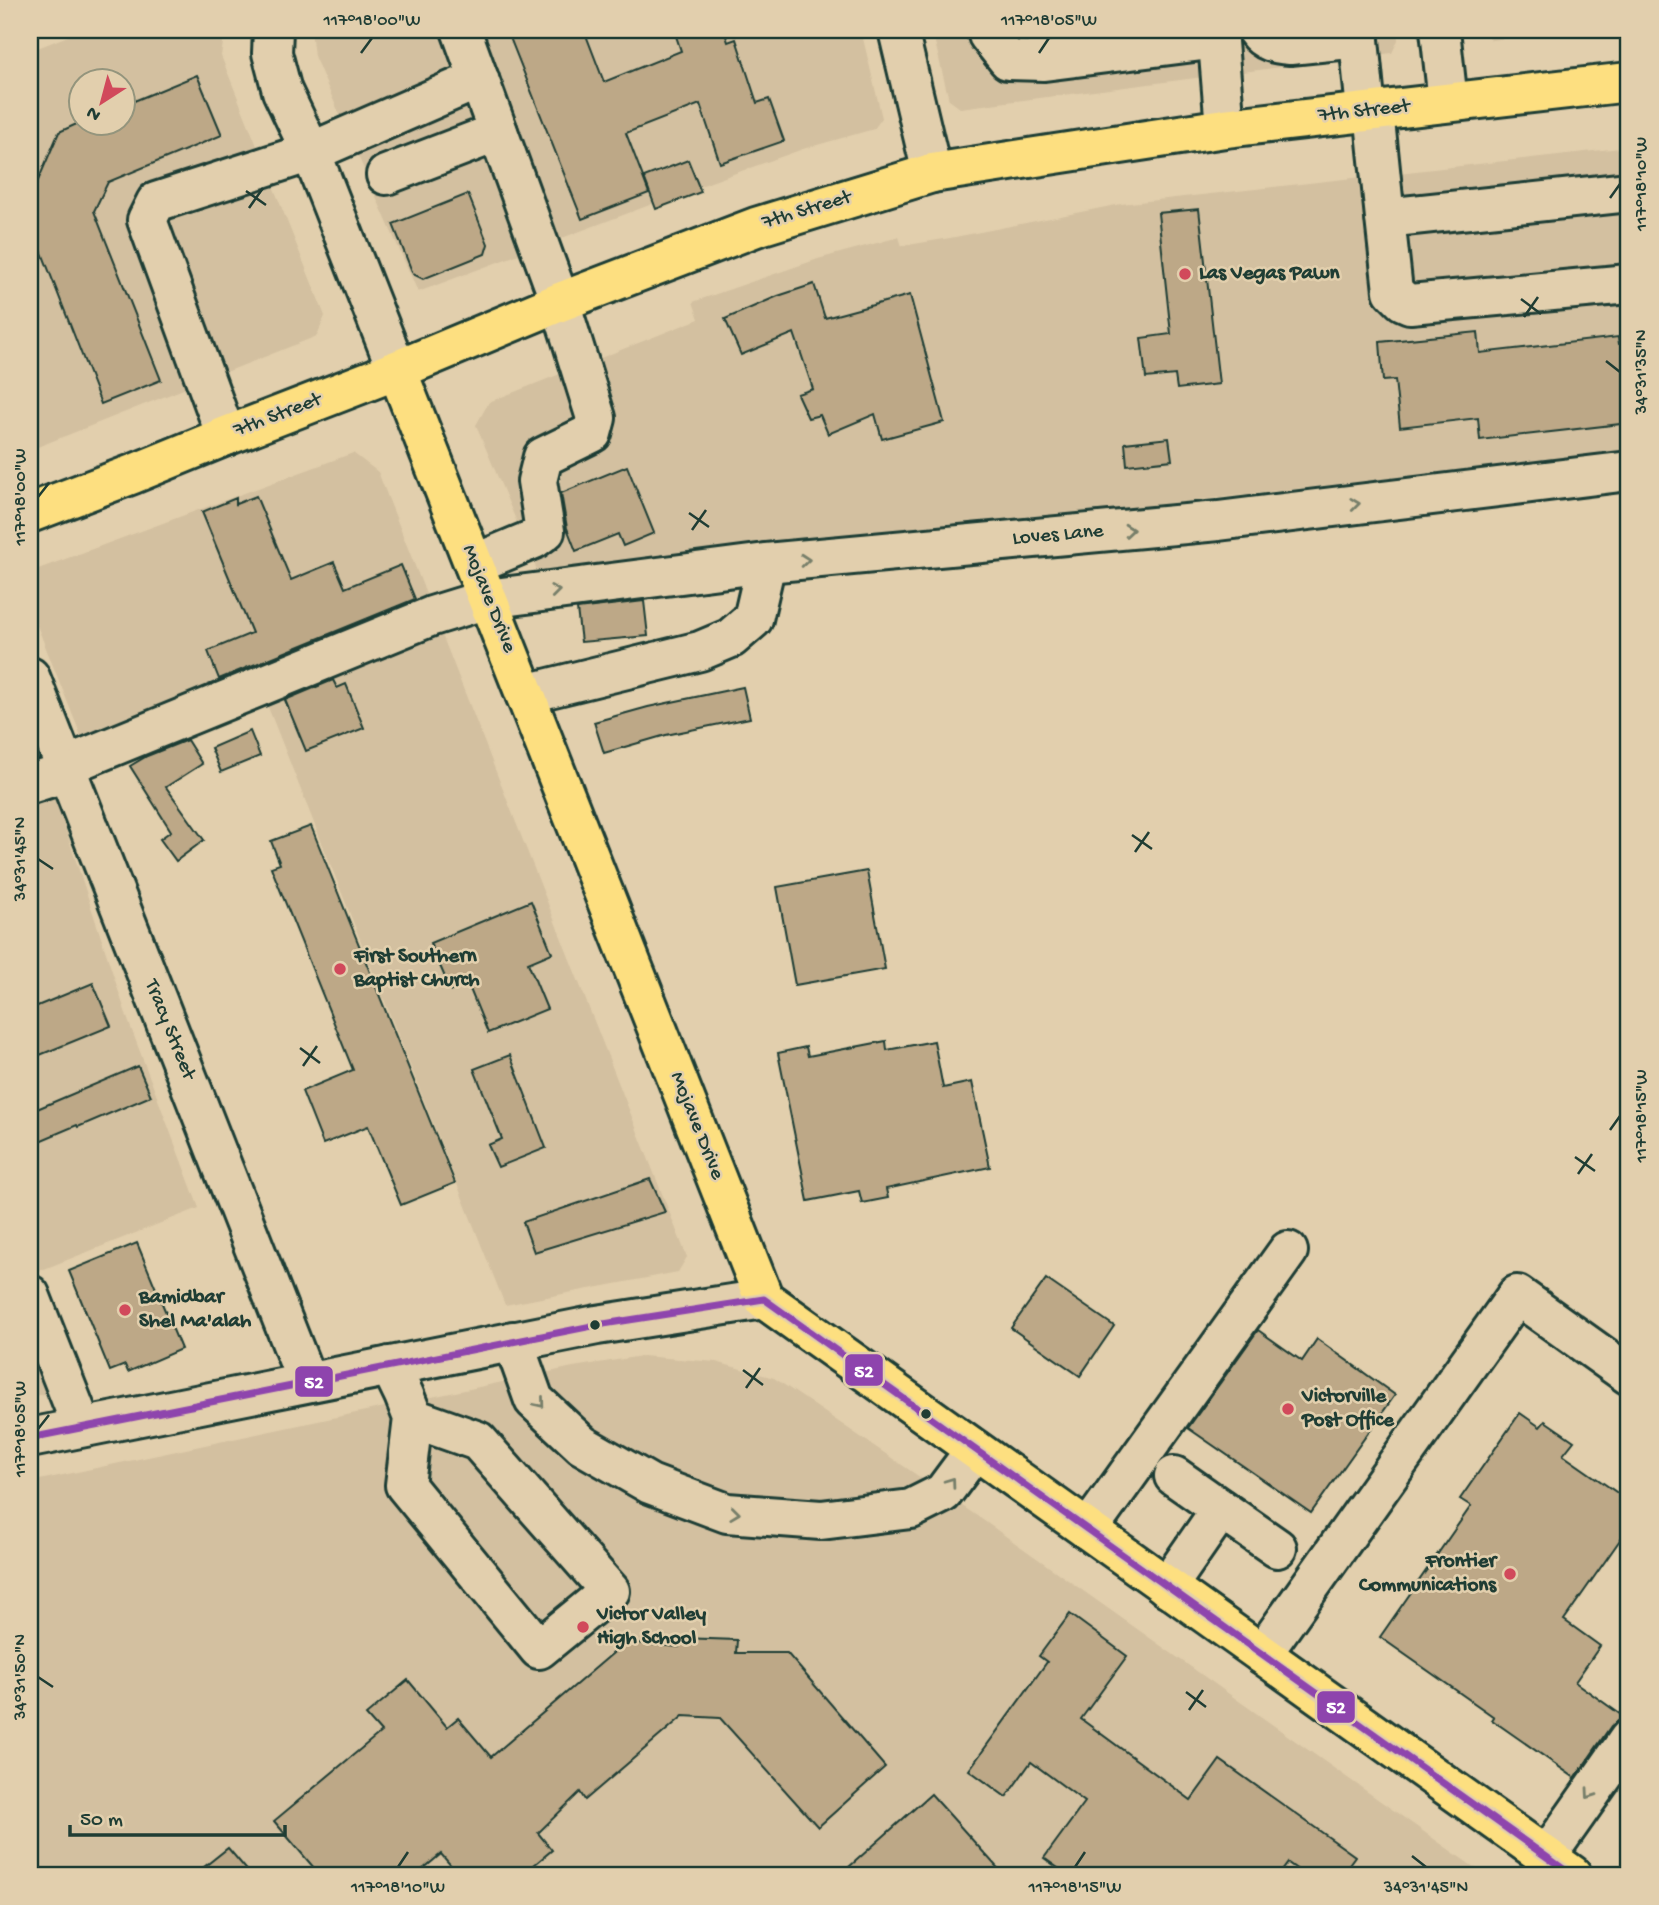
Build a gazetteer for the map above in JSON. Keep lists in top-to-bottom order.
{
  "streets": {
    "main road": ["7th Street", "Mojave Drive"],
    "street": ["Loves Lane", "Tracy Street"]
  },
  "crossings": [
    ["7th Street", "Mojave Drive"],
    ["Loves Lane", "Mojave Drive"],
    ["Loves Lane", "Tracy Street"]
  ],
  "one_way": ["Loves Lane"],
  "places": [
    "Las Vegas Pawn",
    "First Southern Baptist Church",
    "Bamidbar Shel Ma'alah",
    "Victorville Post Office",
    "Frontier Communications",
    "Victor Valley High School"
  ],
  "lines": ["transit line 52"],
  "scale_bar": "50 m",
  "north": "bottom left",
  "coordinates": [
    "117°18'00\"W",
    "117°18'05\"W",
    "117°18'10\"W",
    "34°31'35\"N",
    "34°31'45\"N",
    "117°18'15\"W",
    "34°31'50\"N"
  ]
}
